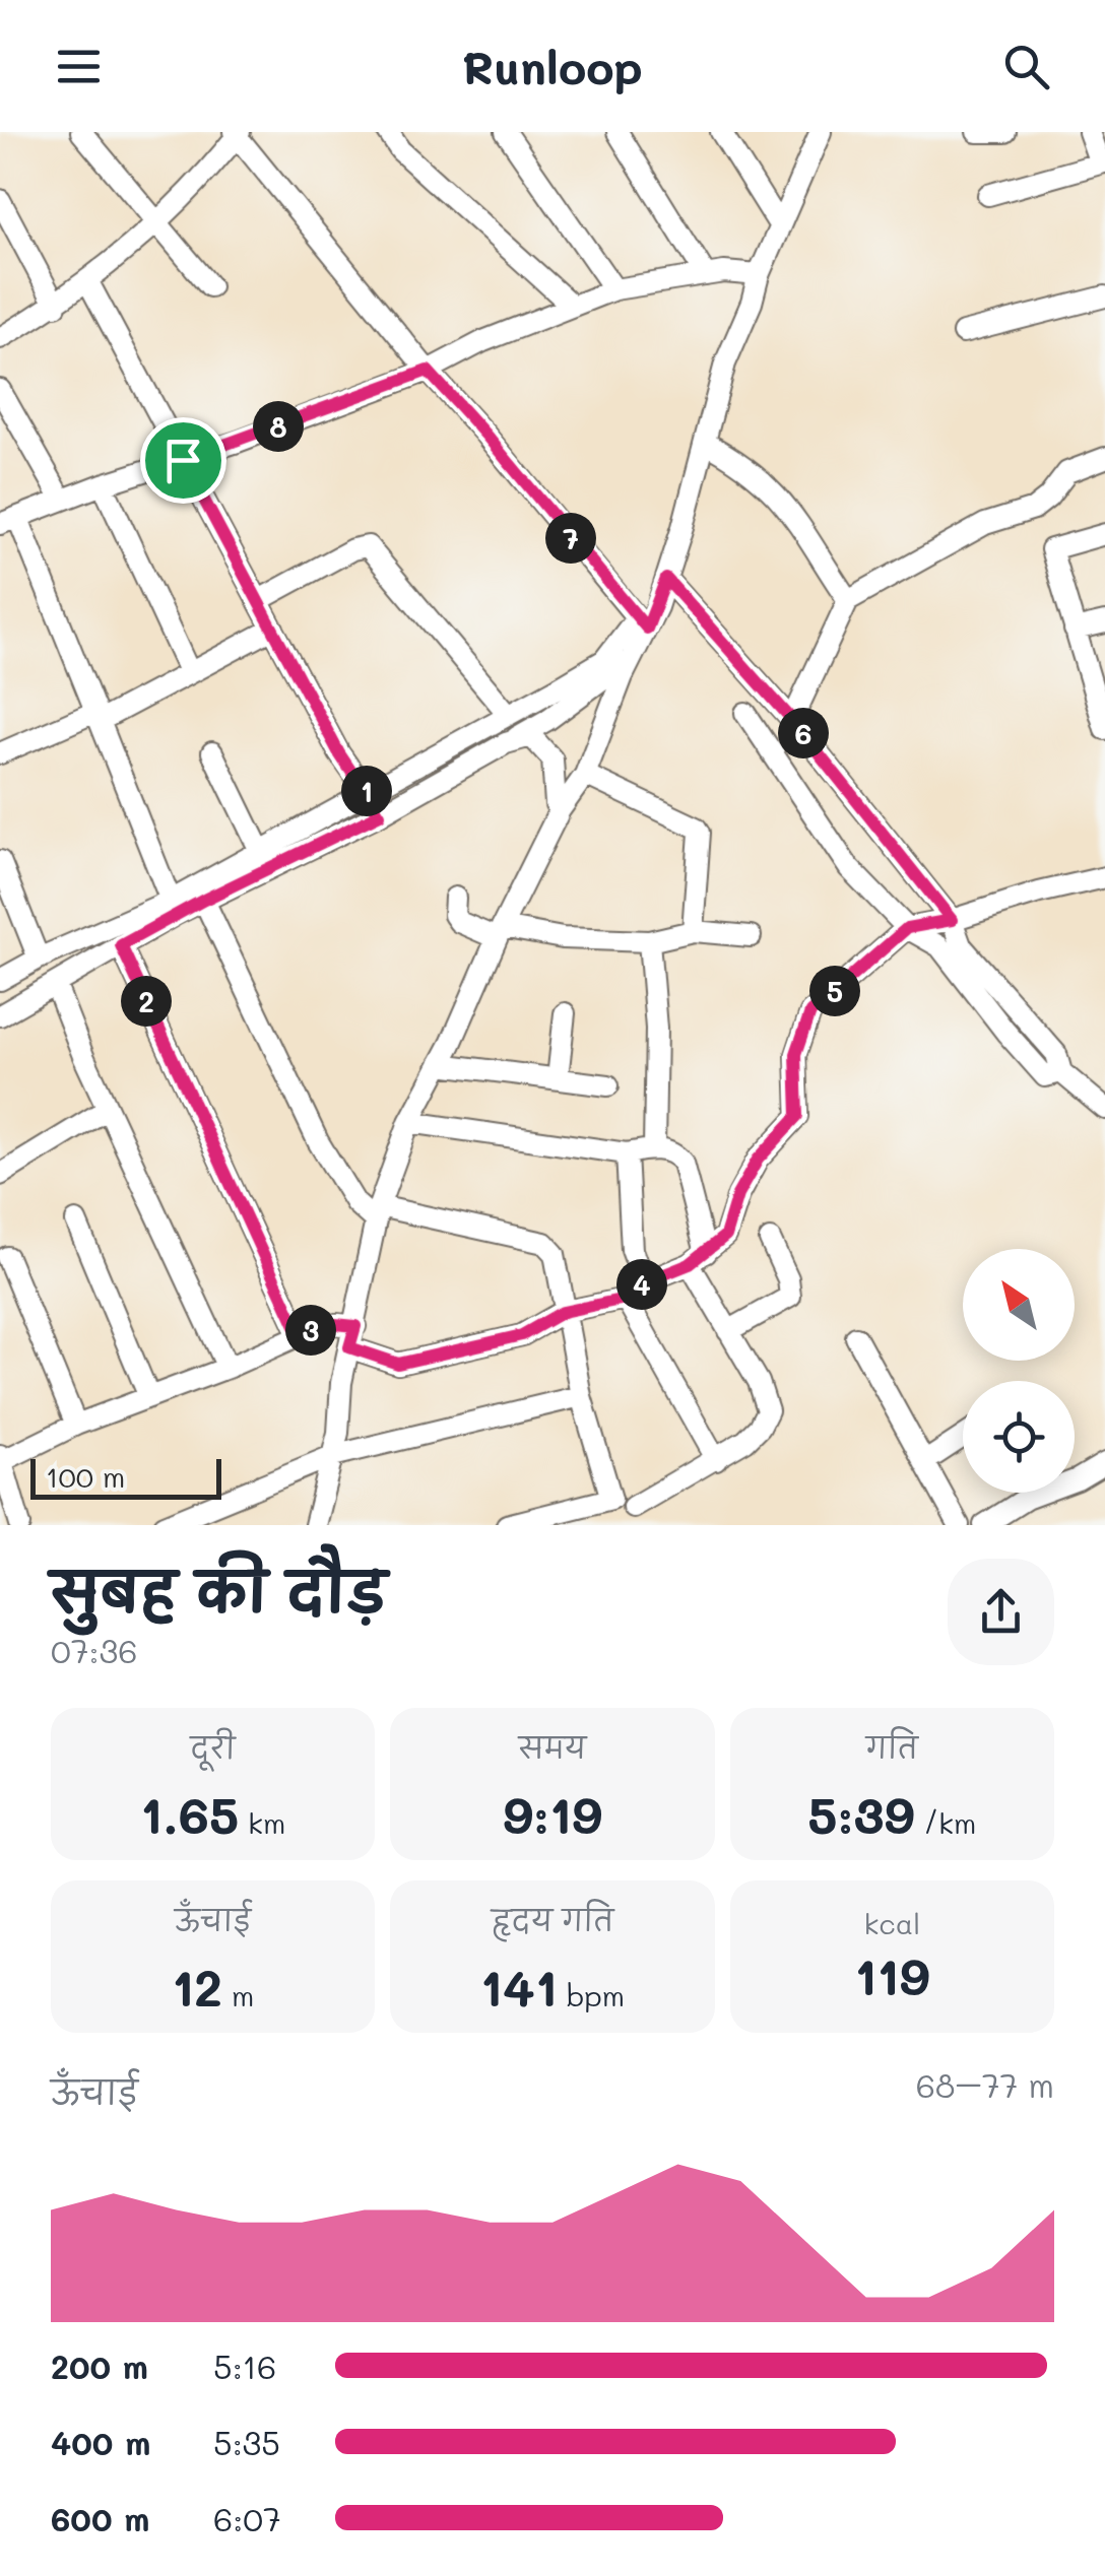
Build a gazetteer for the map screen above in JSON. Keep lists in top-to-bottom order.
{
  "scale_bar": "100 m",
  "north": "top left",
  "page": {
    "header": "Runloop",
    "pins": [
      "8",
      "7",
      "6",
      "1",
      "5",
      "2",
      "4",
      "3"
    ],
    "scale": "100 m",
    "heading": ["सुबह की दौड़", "07:36"],
    "stats": [
      ["दूरी", "1.65 km"],
      ["समय", "9:19"],
      ["गति", "5:39 /km"],
      ["ऊँचाई", "12 m"],
      ["हृदय गति", "141 bpm"],
      ["kcal", "119"]
    ],
    "chart": ["ऊँचाई", "68–77 m"],
    "list": [
      {
        "name": "200 m",
        "note": "5:16"
      },
      {
        "name": "400 m",
        "note": "5:35"
      },
      {
        "name": "600 m",
        "note": "6:07"
      }
    ]
  }
}
